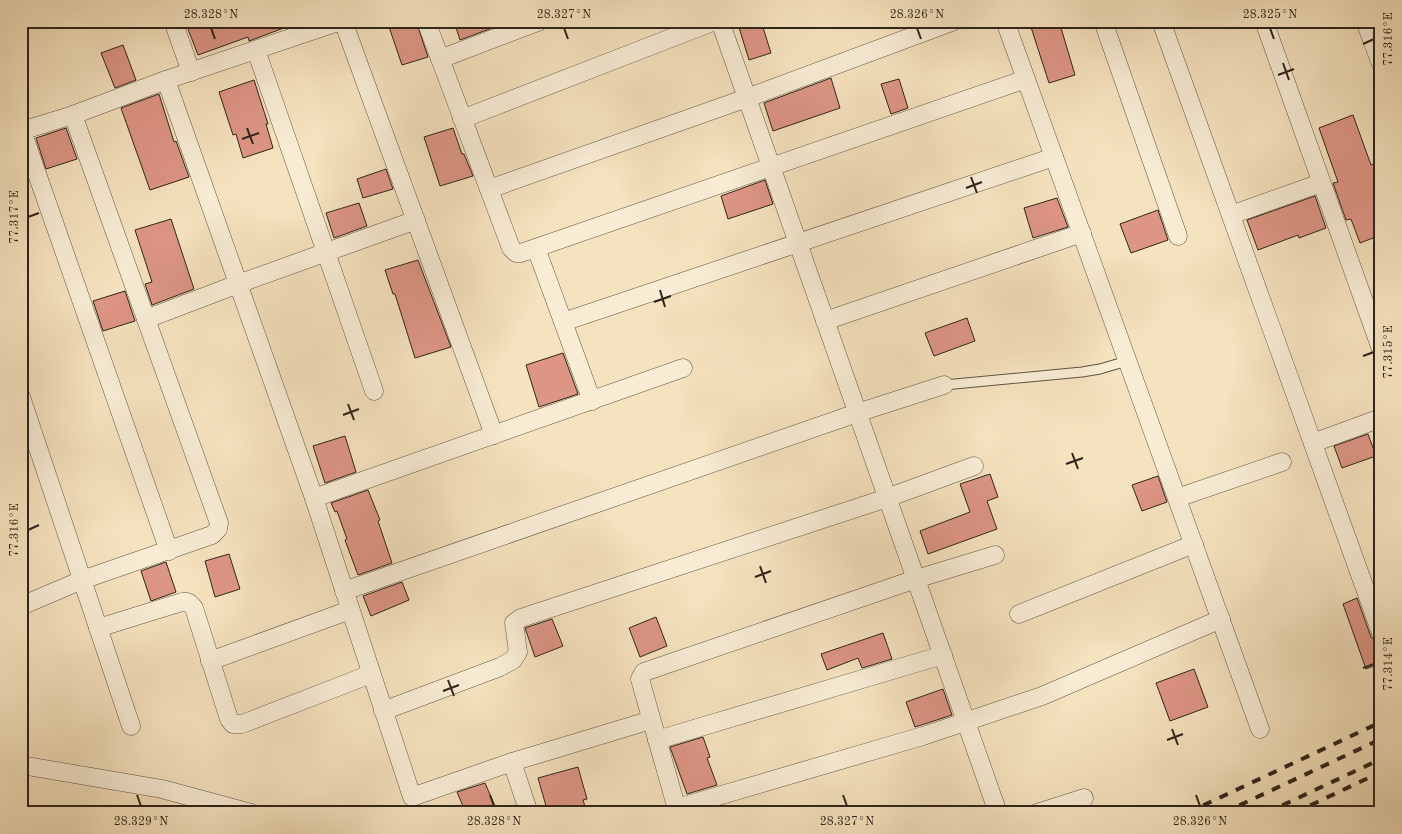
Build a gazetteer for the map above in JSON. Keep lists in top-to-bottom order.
{
  "coordinates": [
    "28.328°N",
    "28.327°N",
    "28.326°N",
    "28.325°N",
    "77.316°E",
    "77.317°E",
    "77.315°E",
    "77.314°E",
    "28.329°N"
  ]
}
